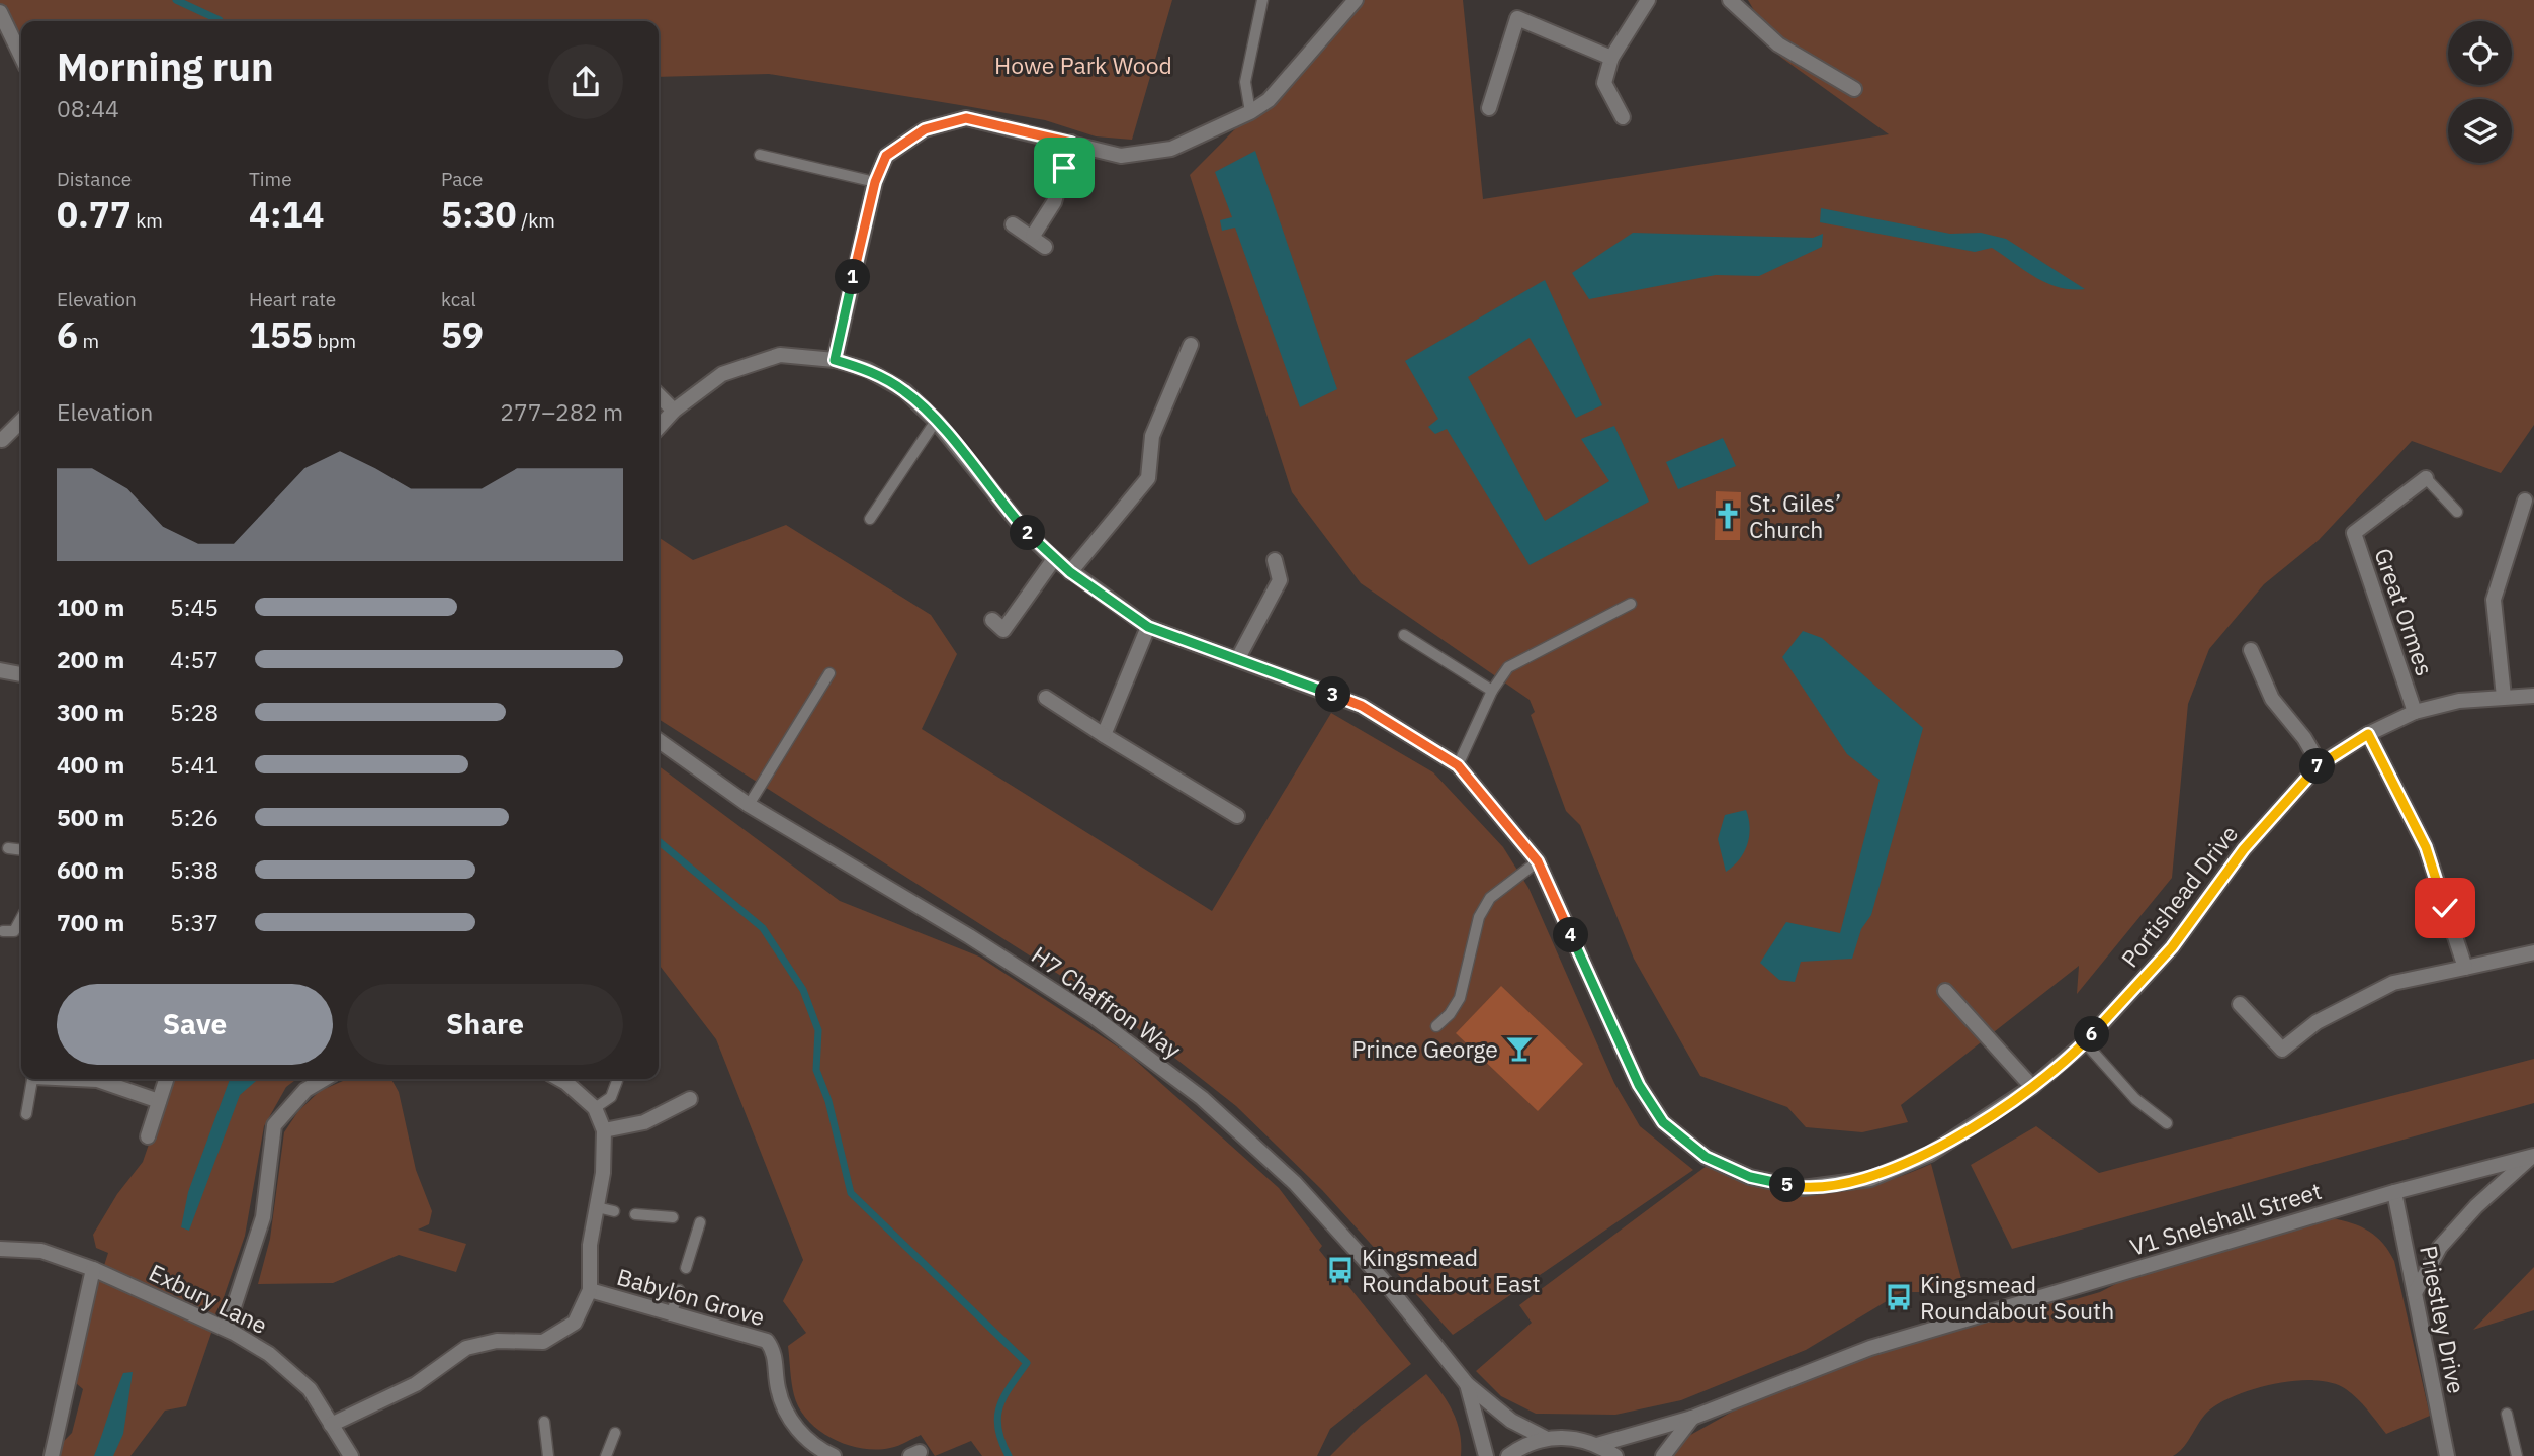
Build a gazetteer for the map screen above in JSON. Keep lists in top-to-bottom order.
{
  "streets": {
    "street": [
      "Great Ormes",
      "Portishead Drive",
      "H7 Chaffron Way",
      "V1 Snelshall Street",
      "Babylon Grove",
      "Exbury Lane",
      "Priestley Drive"
    ]
  },
  "crossings": [
    ["Great Ormes", "Portishead Drive"],
    ["V1 Snelshall Street", "Priestley Drive"]
  ],
  "parks": ["Howe Park Wood"],
  "places": {
    "church": ["St. Giles’ Church"],
    "bar": ["Prince George"],
    "bus stop": ["Kingsmead Roundabout East", "Kingsmead Roundabout South"]
  },
  "page": {
    "heading": ["Morning run", "08:44"],
    "stats": [
      ["Distance", "0.77 km"],
      ["Time", "4:14"],
      ["Pace", "5:30 /km"],
      ["Elevation", "6 m"],
      ["Heart rate", "155 bpm"],
      ["kcal", "59"]
    ],
    "pins": [
      "1",
      "2",
      "3",
      "7",
      "4",
      "6",
      "5"
    ],
    "chart": ["Elevation", "277–282 m"],
    "list": [
      {
        "name": "100 m",
        "note": "5:45"
      },
      {
        "name": "200 m",
        "note": "4:57"
      },
      {
        "name": "300 m",
        "note": "5:28"
      },
      {
        "name": "400 m",
        "note": "5:41"
      },
      {
        "name": "500 m",
        "note": "5:26"
      },
      {
        "name": "600 m",
        "note": "5:38"
      },
      {
        "name": "700 m",
        "note": "5:37"
      }
    ],
    "buttons": ["Save", "Share"]
  }
}
